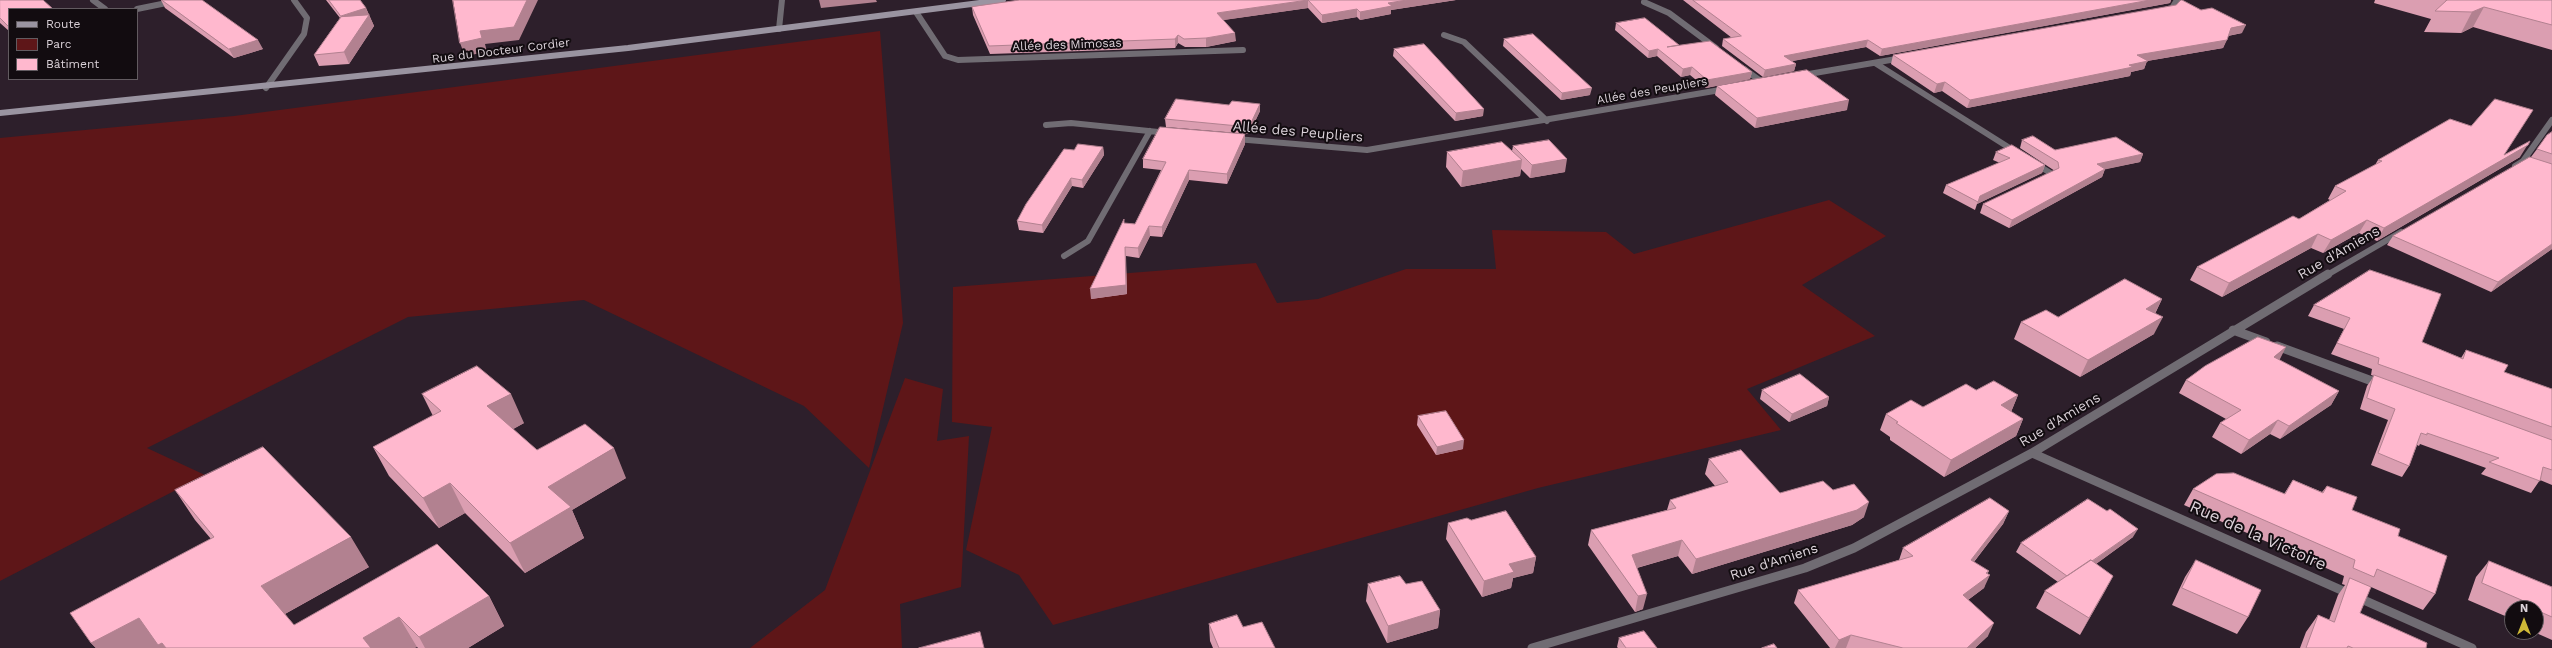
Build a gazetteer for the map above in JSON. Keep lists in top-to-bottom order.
{
  "streets": {
    "street": [
      "Allée des Mimosas",
      "Rue du Docteur Cordier",
      "Allée des Peupliers",
      "Rue d'Amiens",
      "Rue de la Victoire"
    ]
  },
  "crossings": [
    ["Allée des Mimosas", "Rue du Docteur Cordier"],
    ["Rue d'Amiens", "Rue de la Victoire"]
  ],
  "legend": ["Route", "Parc", "Bâtiment"],
  "north": "top"
}
